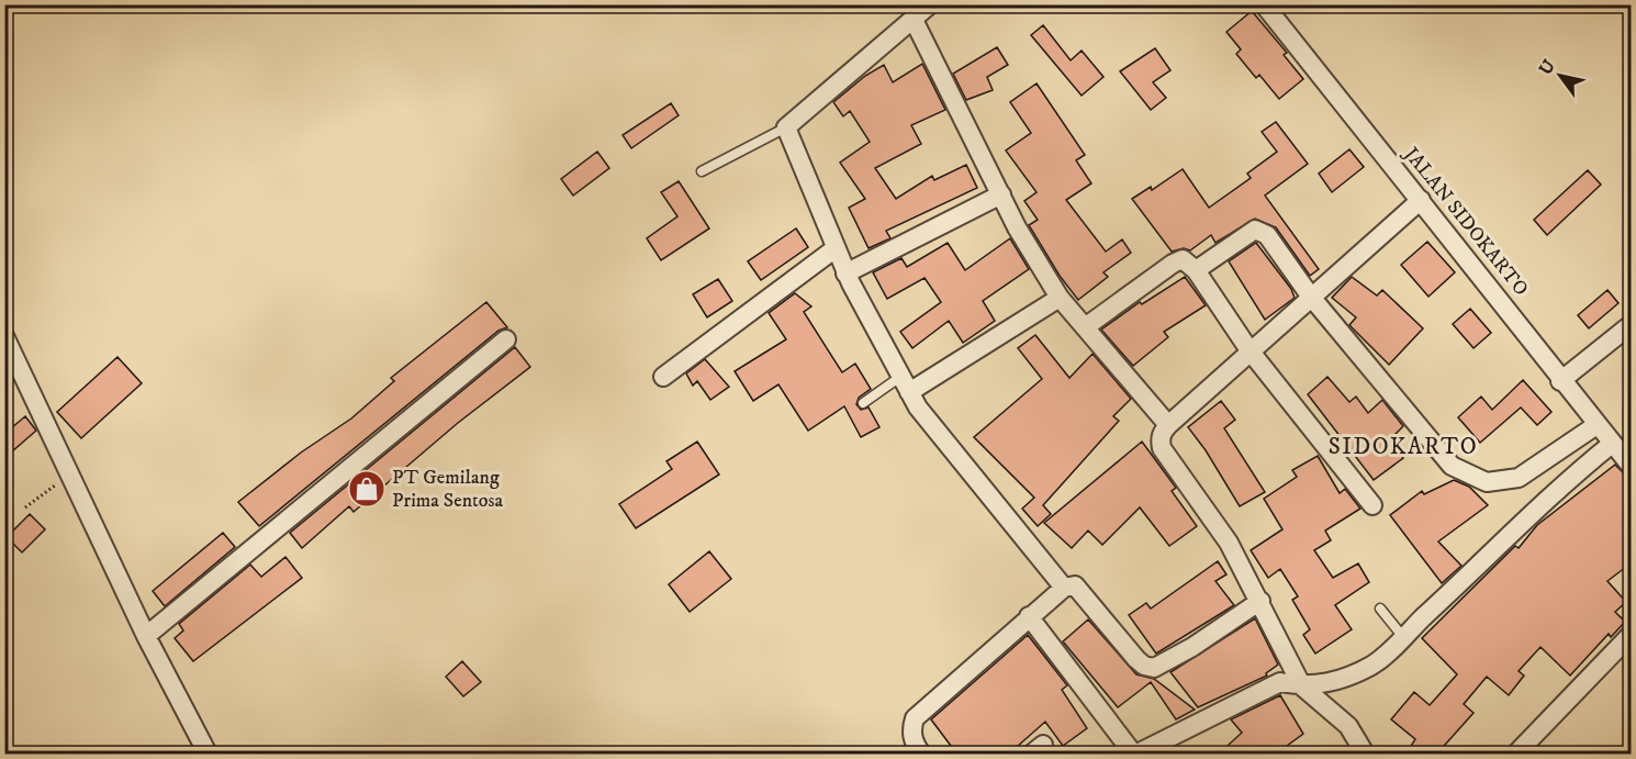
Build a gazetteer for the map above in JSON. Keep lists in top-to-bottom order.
{
  "streets": {
    "street": ["JALAN SIDOKARTO"]
  },
  "districts": ["SIDOKARTO"],
  "places": {
    "shop": ["PT Gemilang Prima Sentosa"]
  },
  "north": "top left"
}
